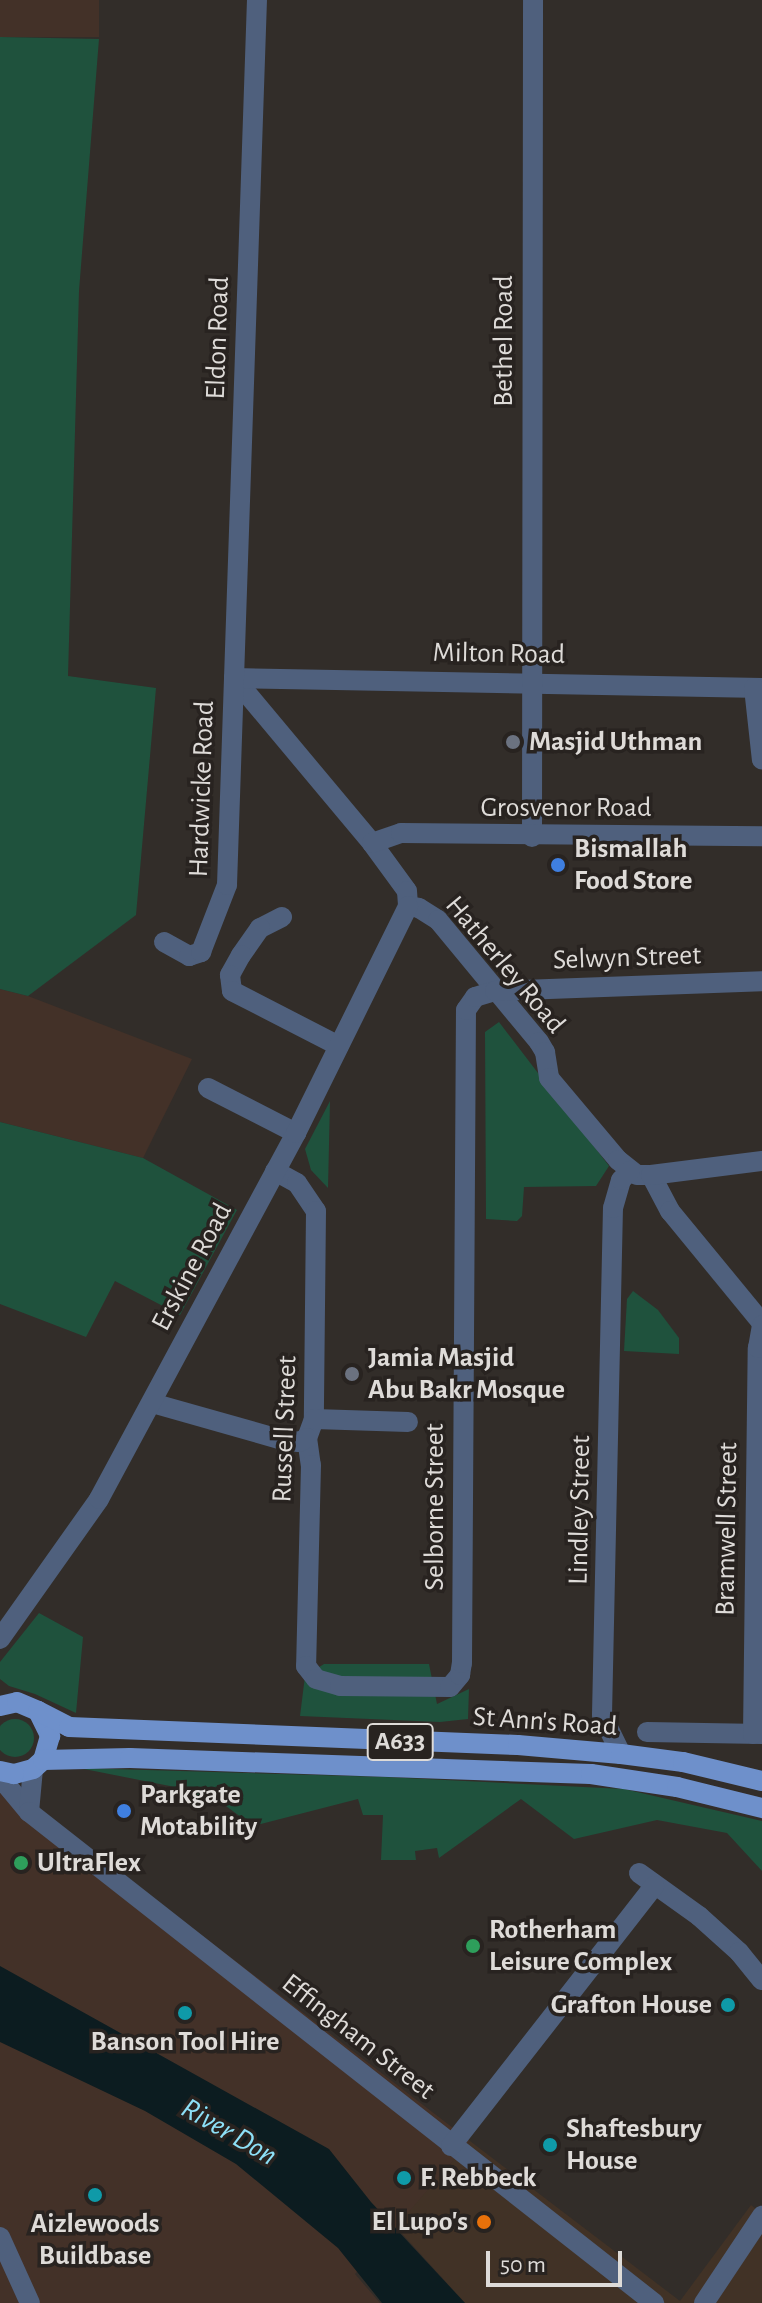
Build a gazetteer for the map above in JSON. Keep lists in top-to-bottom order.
{
  "streets": {
    "main road": ["St Ann's Road", "A633"],
    "street": [
      "Eldon Road",
      "Bethel Road",
      "Milton Road",
      "Hardwicke Road",
      "Grosvenor Road",
      "Selwyn Street",
      "Hatherley Road",
      "Erskine Road",
      "Russell Street",
      "Selborne Street",
      "Lindley Street",
      "Bramwell Street",
      "Effingham Street"
    ]
  },
  "crossings": [
    ["Eldon Road", "Milton Road"],
    ["Eldon Road", "Hardwicke Road"],
    ["Eldon Road", "Hatherley Road"],
    ["Bethel Road", "Milton Road"],
    ["Bethel Road", "Grosvenor Road"],
    ["Milton Road", "Hardwicke Road"],
    ["Milton Road", "Hatherley Road"],
    ["Hardwicke Road", "Hatherley Road"],
    ["Grosvenor Road", "Hatherley Road"],
    ["Selwyn Street", "Hatherley Road"],
    ["Selwyn Street", "Selborne Street"],
    ["Hatherley Road", "Erskine Road"],
    ["Hatherley Road", "Selborne Street"],
    ["Hatherley Road", "Lindley Street"],
    ["Hatherley Road", "Bramwell Street"],
    ["Erskine Road", "Russell Street"],
    ["Russell Street", "Selborne Street"],
    ["Lindley Street", "St Ann's Road"],
    ["Bramwell Street", "St Ann's Road"]
  ],
  "water": ["River Don"],
  "places": [
    "Masjid Uthman",
    "Bismallah Food Store",
    "Jamia Masjid Abu Bakr Mosque",
    "Parkgate Motability",
    "UltraFlex",
    "Rotherham Leisure Complex",
    "Grafton House",
    "Banson Tool Hire",
    "Shaftesbury House",
    "F. Rebbeck",
    "Aizlewoods Buildbase",
    "El Lupo's"
  ],
  "scale_bar": "50 m"
}
